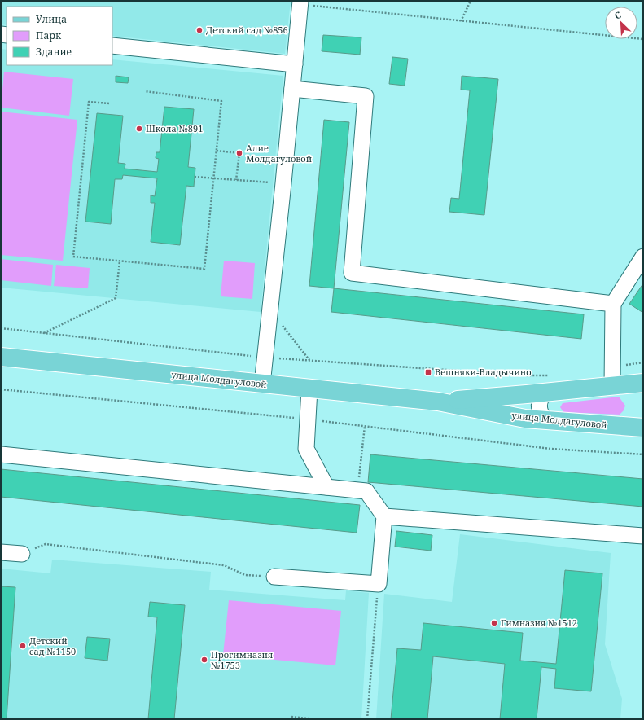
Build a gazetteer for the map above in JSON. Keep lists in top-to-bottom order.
{
  "streets": {
    "main road": ["улица Молдагуловой"]
  },
  "places": {
    "other": [
      "Детский сад №856",
      "Школа №891",
      "Алие Молдагуловой",
      "Гимназия №1512",
      "Детский сад №1150",
      "Прогимназия №1753"
    ],
    "transit": ["Вешняки-Владычино"]
  },
  "legend": ["Улица", "Парк", "Здание"],
  "north": "top left"
}
